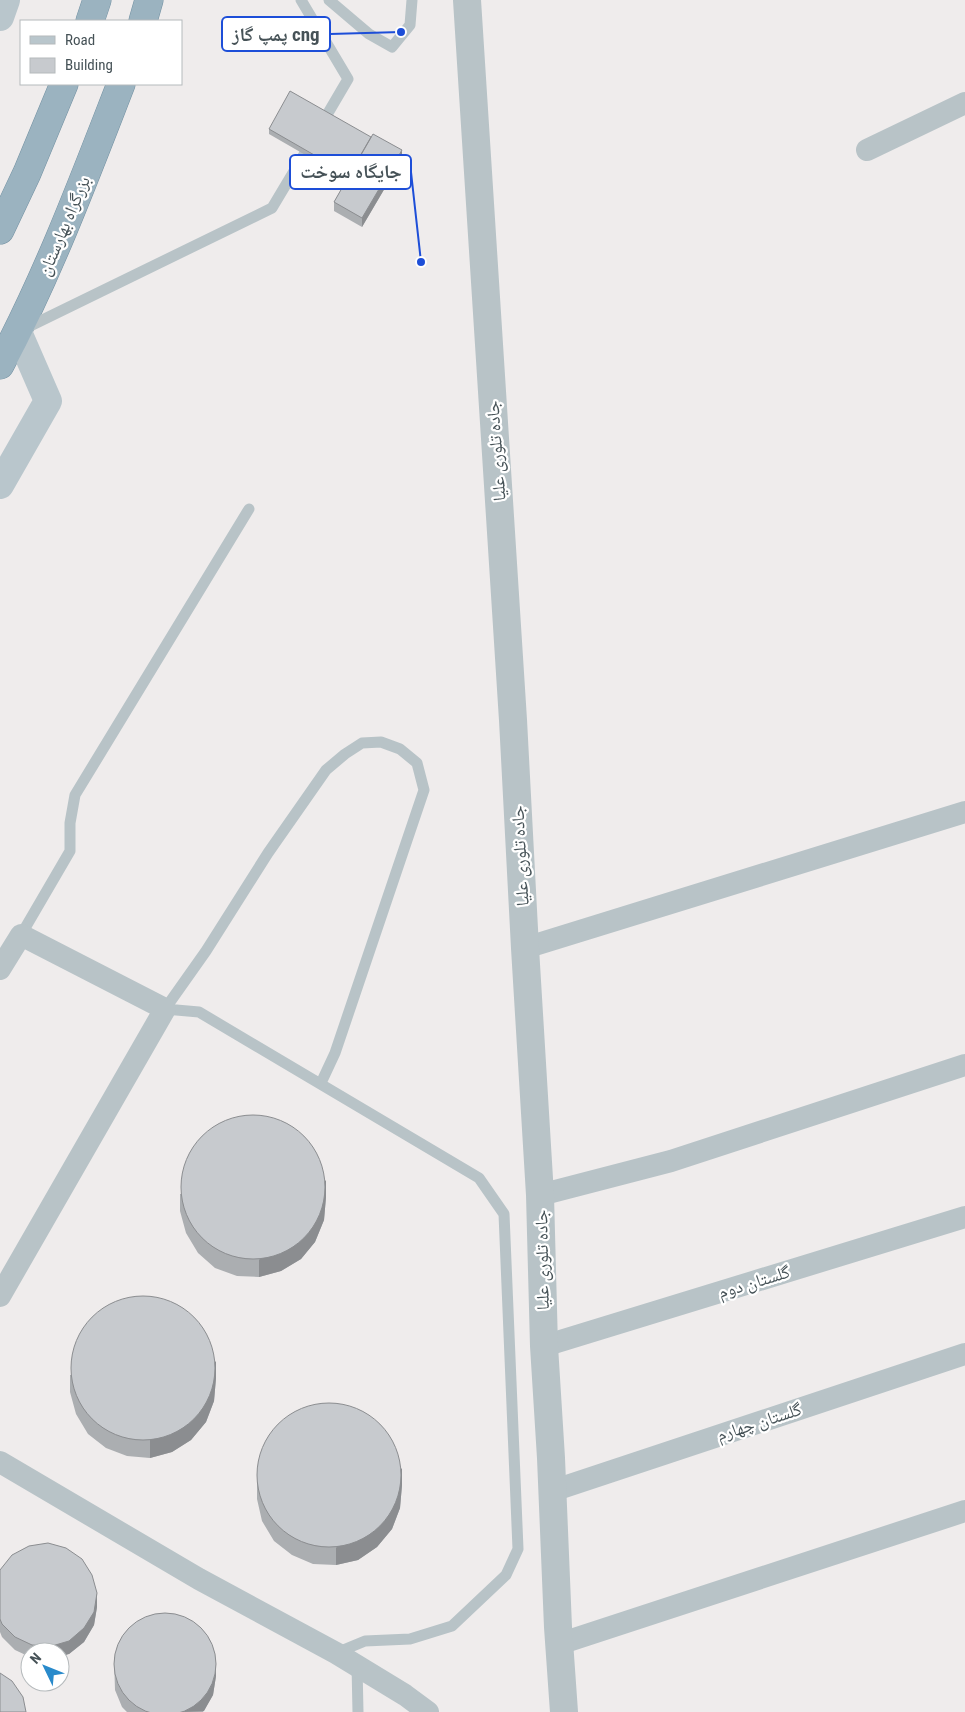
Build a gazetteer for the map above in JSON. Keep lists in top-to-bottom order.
{
  "streets": {
    "highway": ["بزرگراه بهارستان"],
    "street": ["جاده تلوری علیا", "گلستان دوم", "گلستان چهارم"]
  },
  "crossings": [
    ["جاده تلوری علیا", "گلستان دوم"],
    ["جاده تلوری علیا", "گلستان چهارم"]
  ],
  "places": ["پمپ گاز cng", "جایگاه سوخت"],
  "legend": ["Road", "Building"],
  "north": "top left"
}
